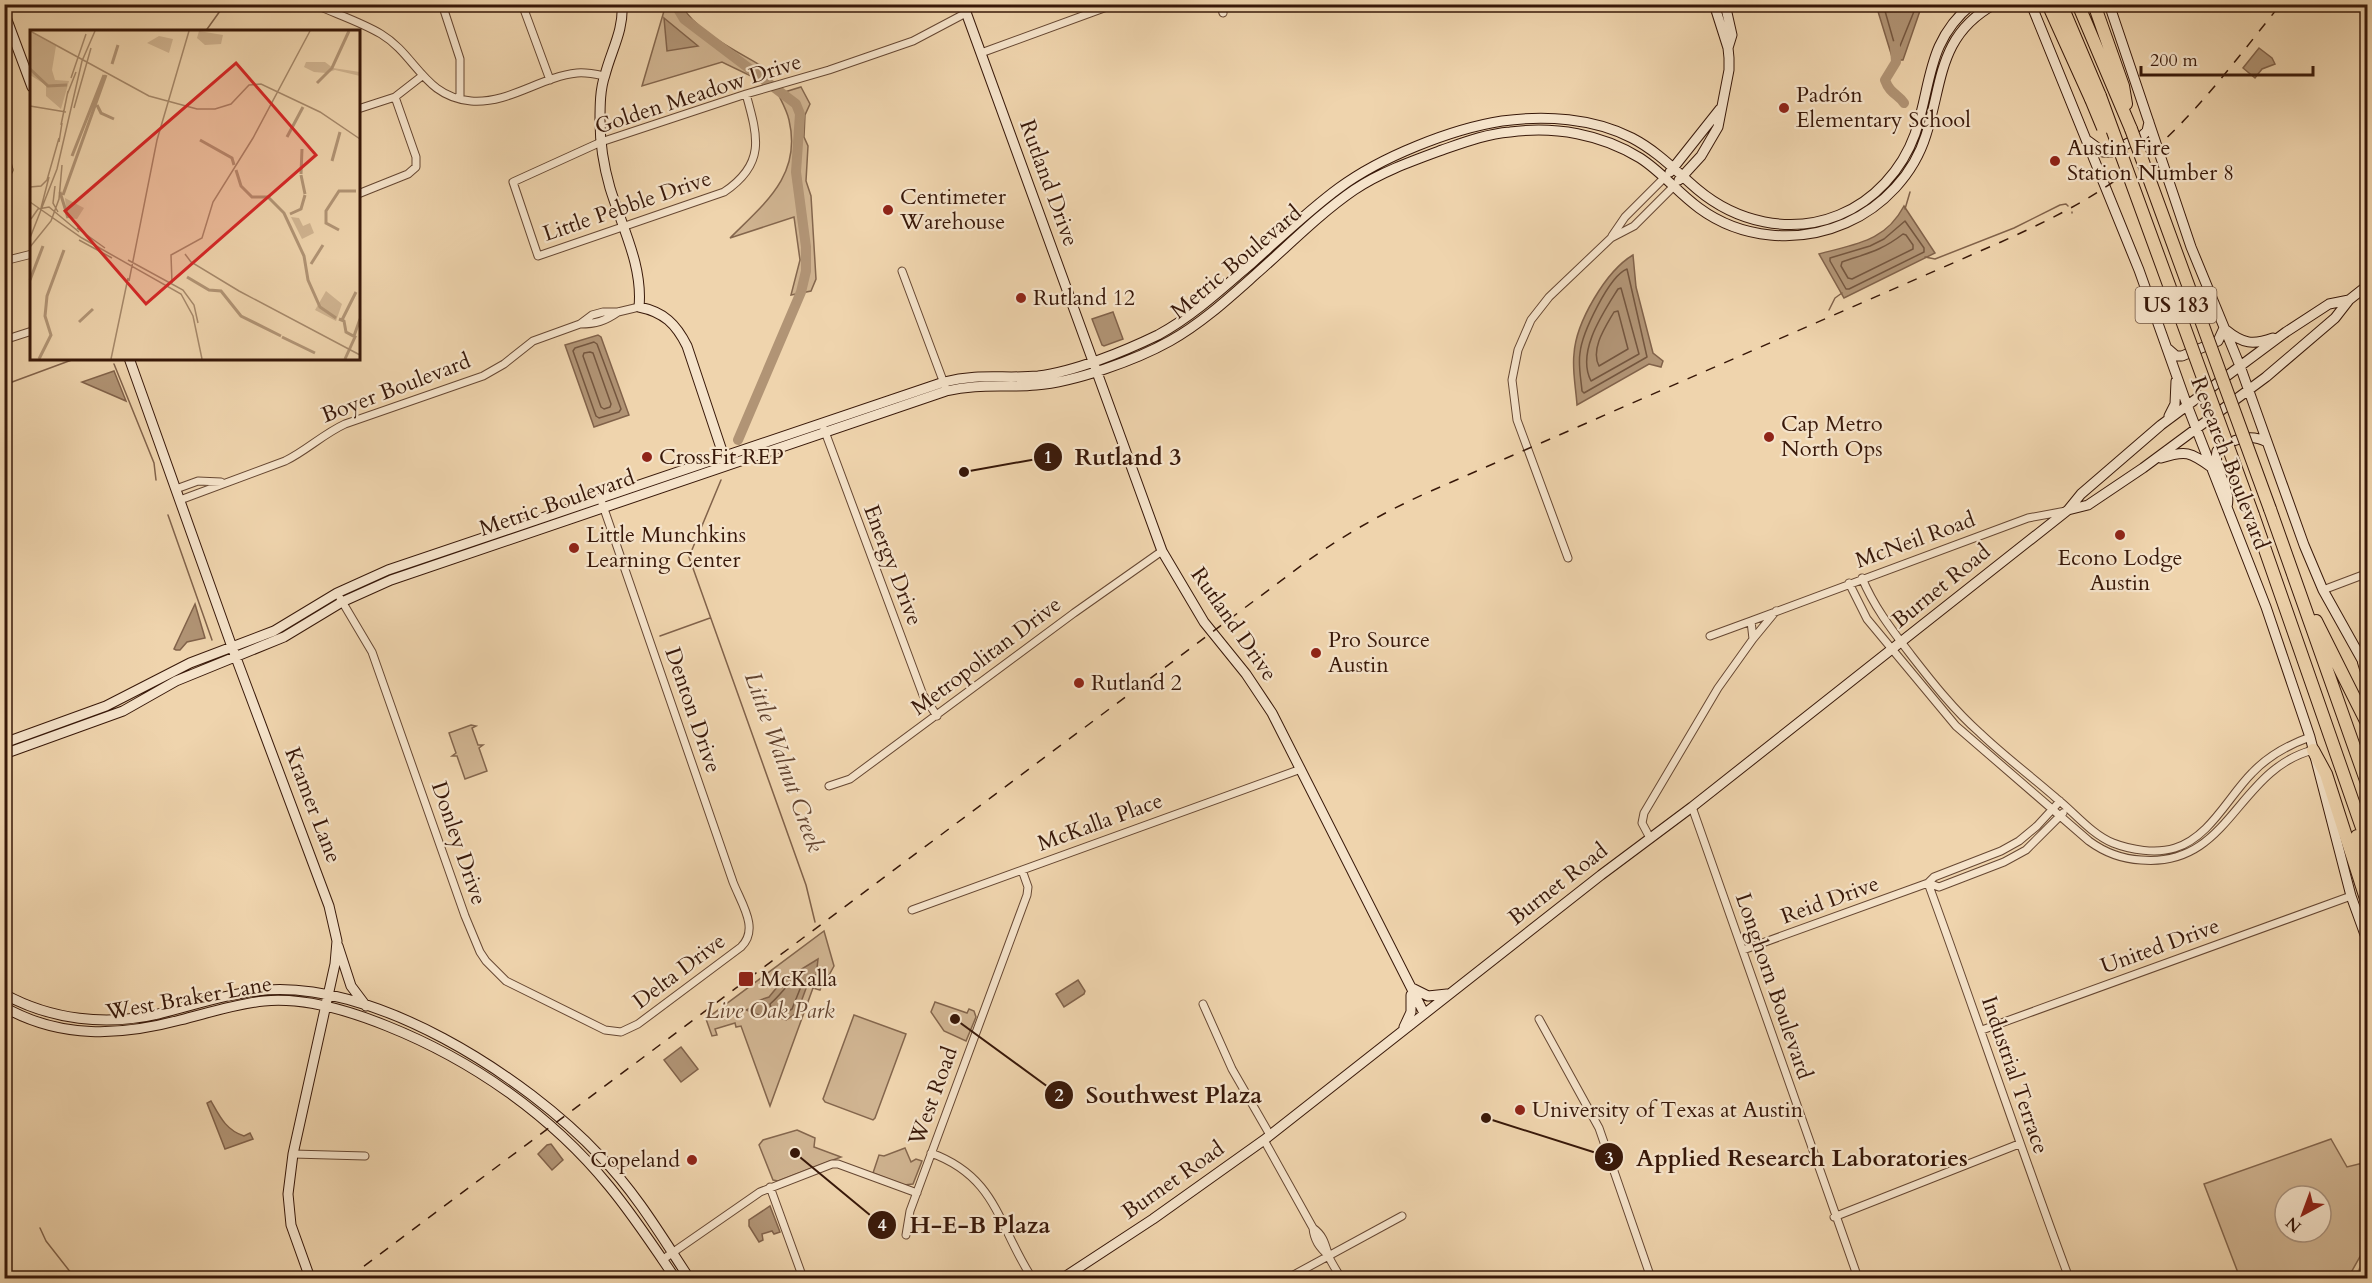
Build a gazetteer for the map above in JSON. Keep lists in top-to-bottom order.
{
  "streets": {
    "highway": ["US 183"],
    "main road": [
      "Rutland Drive",
      "Metric Boulevard",
      "Research Boulevard",
      "Burnet Road",
      "Kramer Lane",
      "West Braker Lane"
    ],
    "street": [
      "Golden Meadow Drive",
      "Little Pebble Drive",
      "Boyer Boulevard",
      "McNeil Road",
      "Energy Drive",
      "Metropolitan Drive",
      "Denton Drive",
      "McKalla Place",
      "Donley Drive",
      "Reid Drive",
      "United Drive",
      "Delta Drive",
      "Longhorn Boulevard",
      "Industrial Terrace",
      "West Road"
    ]
  },
  "crossings": [
    ["Golden Meadow Drive", "Rutland Drive"],
    ["Golden Meadow Drive", "Little Pebble Drive"],
    ["Rutland Drive", "Metric Boulevard"],
    ["Rutland Drive", "Burnet Road"],
    ["Rutland Drive", "Metropolitan Drive"],
    ["Rutland Drive", "McKalla Place"],
    ["Metric Boulevard", "Energy Drive"],
    ["Metric Boulevard", "Denton Drive"],
    ["Metric Boulevard", "Kramer Lane"],
    ["Metric Boulevard", "Donley Drive"],
    ["Boyer Boulevard", "Kramer Lane"],
    ["Research Boulevard", "Burnet Road"],
    ["Research Boulevard", "United Drive"],
    ["McNeil Road", "Burnet Road"],
    ["Energy Drive", "Metropolitan Drive"],
    ["Burnet Road", "Longhorn Boulevard"],
    ["Denton Drive", "Delta Drive"],
    ["Kramer Lane", "West Braker Lane"],
    ["McKalla Place", "West Road"],
    ["Donley Drive", "Delta Drive"],
    ["Reid Drive", "Longhorn Boulevard"],
    ["Reid Drive", "Industrial Terrace"],
    ["United Drive", "Industrial Terrace"]
  ],
  "water": ["Little Walnut Creek"],
  "parks": ["Live Oak Park"],
  "places": {
    "other": [
      "Padrón Elementary School",
      "Austin Fire Station Number 8",
      "Centimeter Warehouse",
      "Rutland 12",
      "Cap Metro North Ops",
      "CrossFit REP",
      "Rutland 3",
      "Econo Lodge Austin",
      "Little Munchkins Learning Center",
      "Pro Source Austin",
      "Rutland 2",
      "Southwest Plaza",
      "University of Texas at Austin",
      "Applied Research Laboratories",
      "H-E-B Plaza",
      "Copeland"
    ],
    "transit": ["McKalla"]
  },
  "scale_bar": "200 m",
  "north": "bottom left"
}
